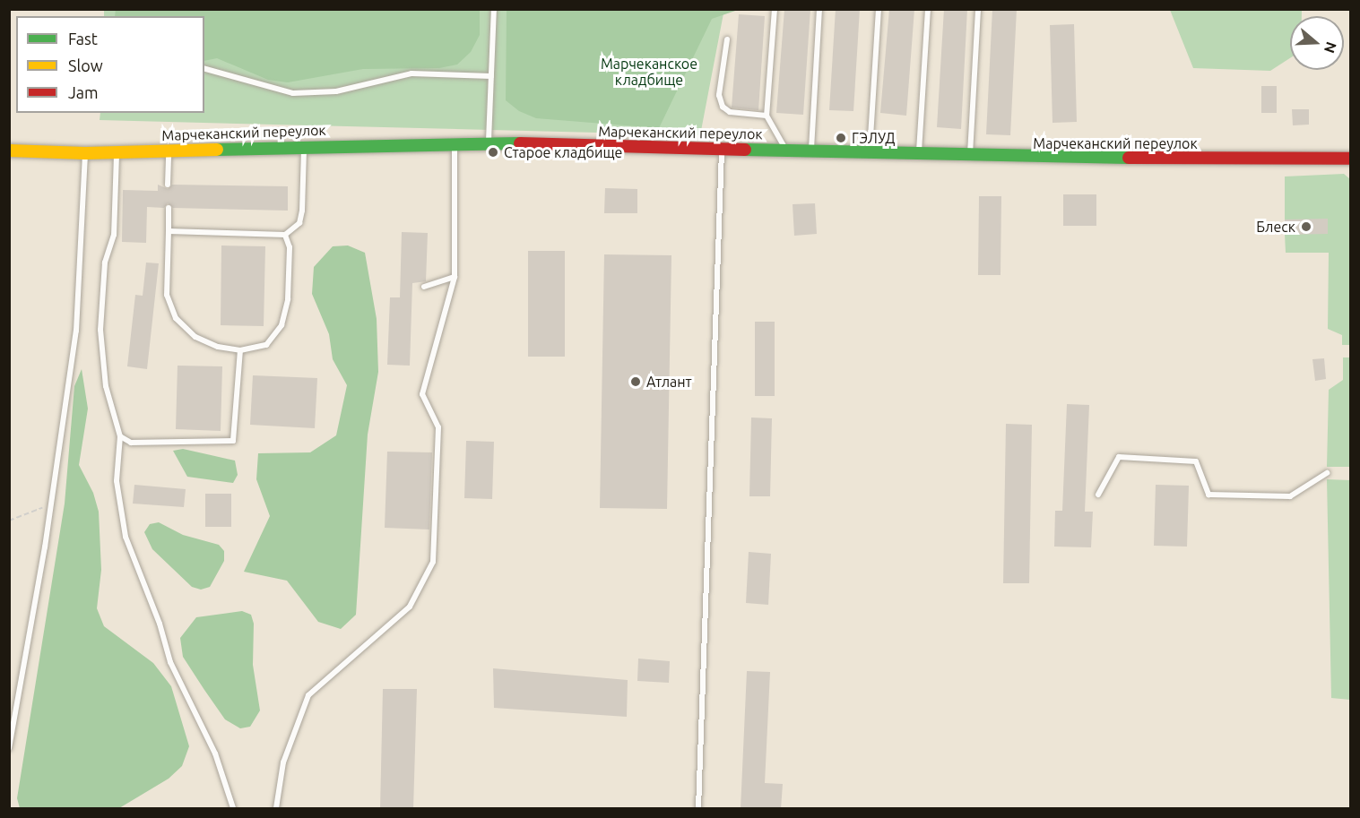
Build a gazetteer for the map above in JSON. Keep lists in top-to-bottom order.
{
  "streets": {
    "street": ["Марчеканский переулок"]
  },
  "parks": ["Марчеканское кладбище"],
  "places": [
    "ГЭЛУД",
    "Старое кладбище",
    "Блеск",
    "Атлант"
  ],
  "legend": ["Fast", "Slow", "Jam"],
  "north": "right"
}
